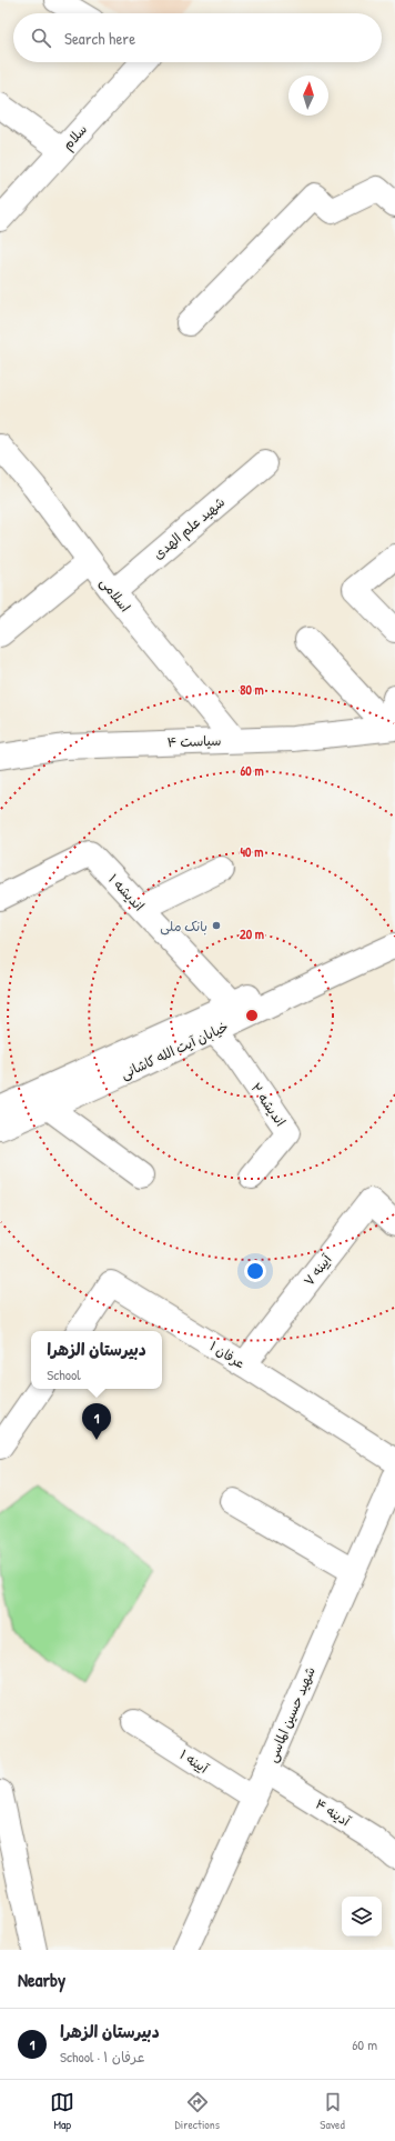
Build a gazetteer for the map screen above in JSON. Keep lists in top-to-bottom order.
{
  "streets": {
    "street": [
      "سلام",
      "شهید علم الهدی",
      "اسلامی",
      "سیاست ۴",
      "اندیشه ۱",
      "خیابان آیت الله کاشانی",
      "اندیشه ۲",
      "آیینه ۷",
      "عرفان ۱",
      "شهید حسین الماسی",
      "آیینه ۱",
      "آدینه ۴"
    ]
  },
  "crossings": [
    ["شهید علم الهدی", "اسلامی"],
    ["اسلامی", "سیاست ۴"],
    ["اندیشه ۱", "خیابان آیت الله کاشانی"],
    ["خیابان آیت الله کاشانی", "اندیشه ۲"],
    ["آیینه ۷", "عرفان ۱"],
    ["شهید حسین الماسی", "آیینه ۱"],
    ["شهید حسین الماسی", "آدینه ۴"]
  ],
  "places": ["بانک ملی"],
  "north": "top",
  "page": {
    "search": "Search here",
    "popup": ["دبیرستان الزهرا", "School"],
    "pins": "1",
    "heading": "Nearby",
    "list": [
      {
        "mark": "1",
        "name": "دبیرستان الزهرا",
        "note": "School · عرفان ۱",
        "value": "60 m"
      }
    ],
    "nav": ["Map", "Directions", "Saved"]
  },
  "rings": [
    "80 m",
    "60 m",
    "40 m",
    "20 m"
  ]
}
